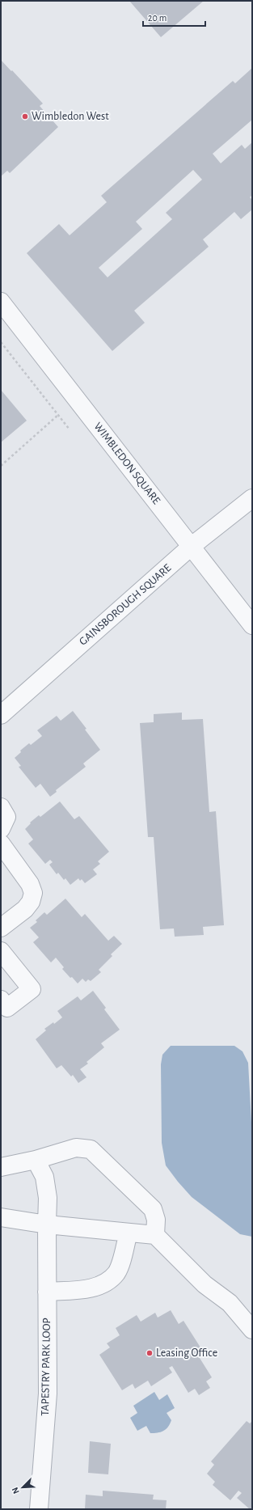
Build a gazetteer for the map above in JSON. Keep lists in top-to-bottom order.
{
  "streets": {
    "street": ["WIMBLEDON SQUARE", "GAINSBOROUGH SQUARE", "TAPESTRY PARK LOOP"]
  },
  "crossings": [
    ["WIMBLEDON SQUARE", "GAINSBOROUGH SQUARE"]
  ],
  "places": ["Wimbledon West", "Leasing Office"],
  "scale_bar": "20 m",
  "north": "bottom left"
}
